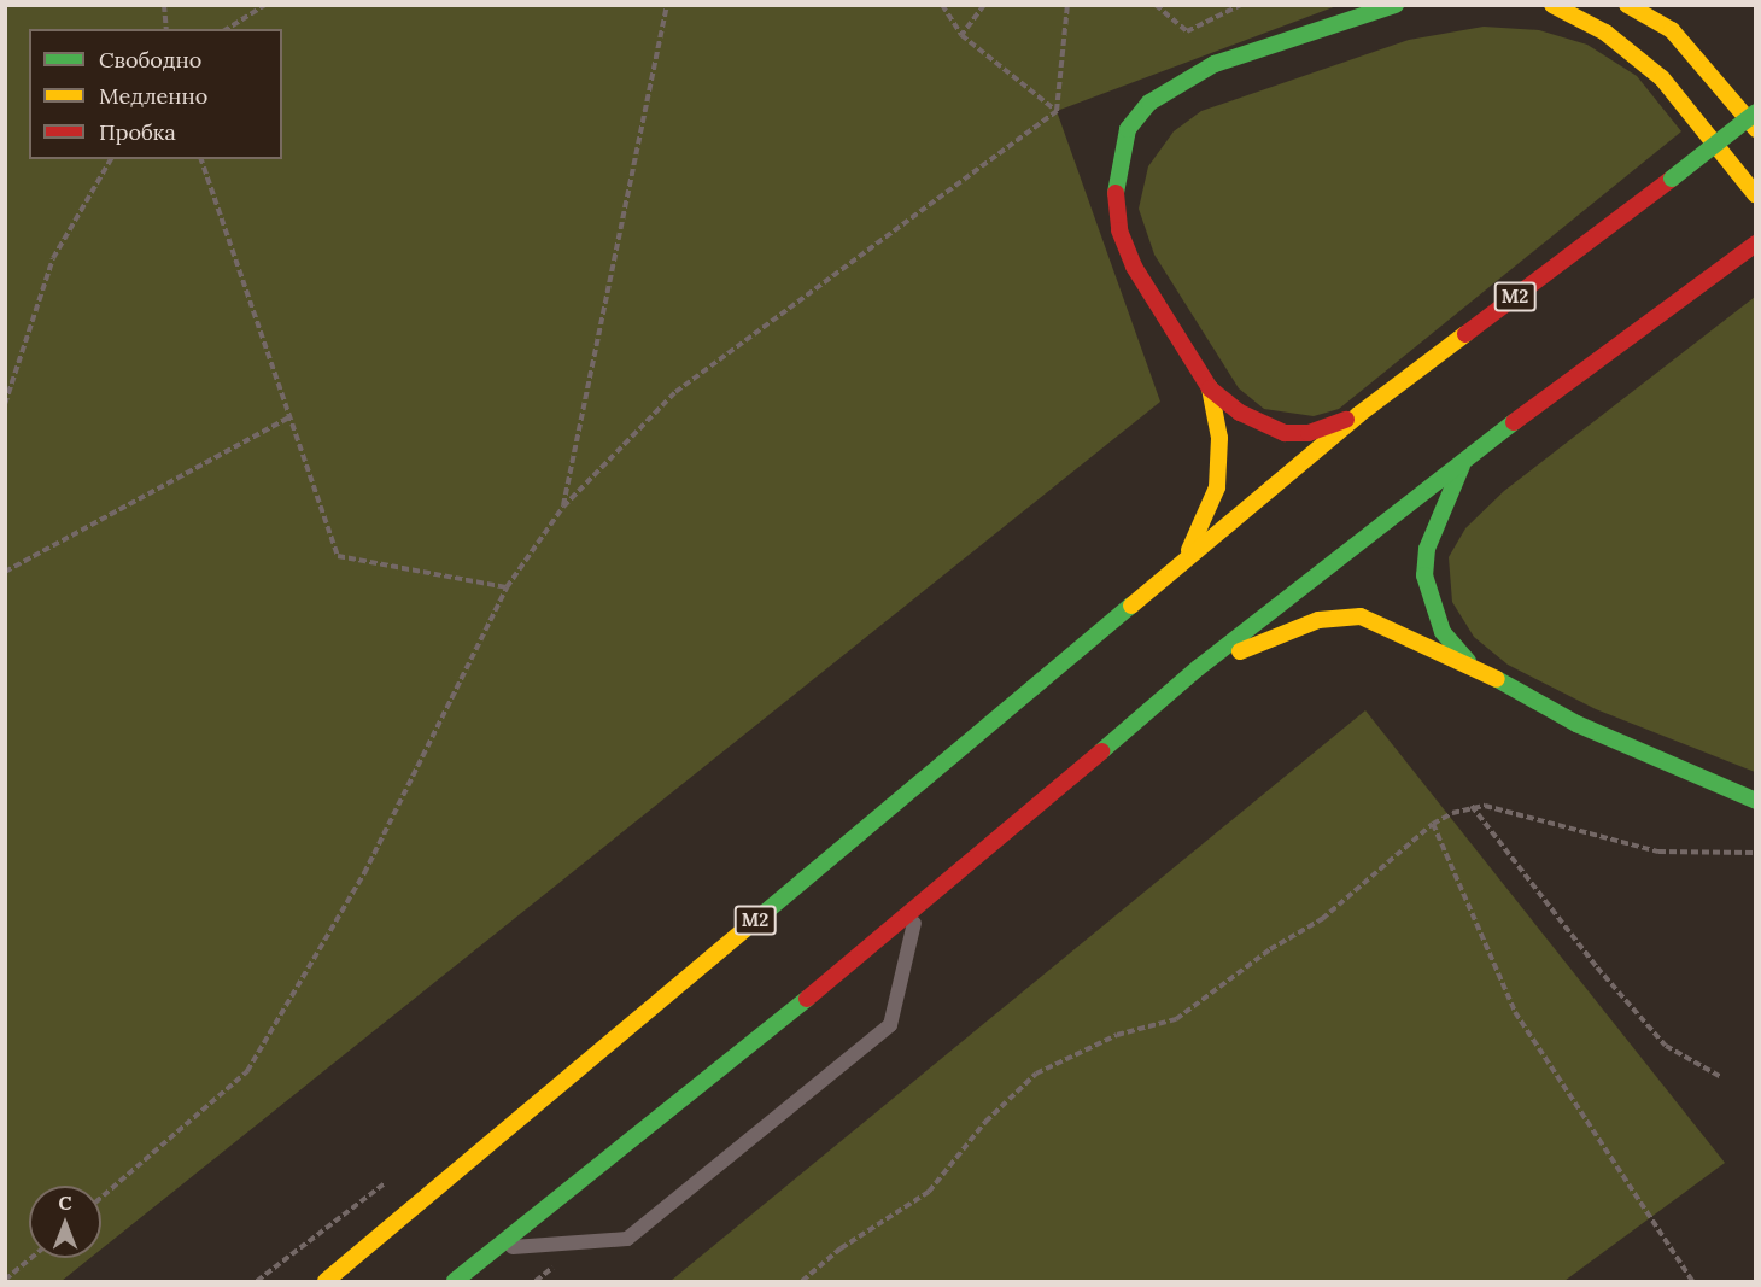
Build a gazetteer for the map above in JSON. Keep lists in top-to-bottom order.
{
  "streets": {
    "highway": ["М2"]
  },
  "legend": ["Свободно", "Медленно", "Пробка"],
  "north": "top"
}
